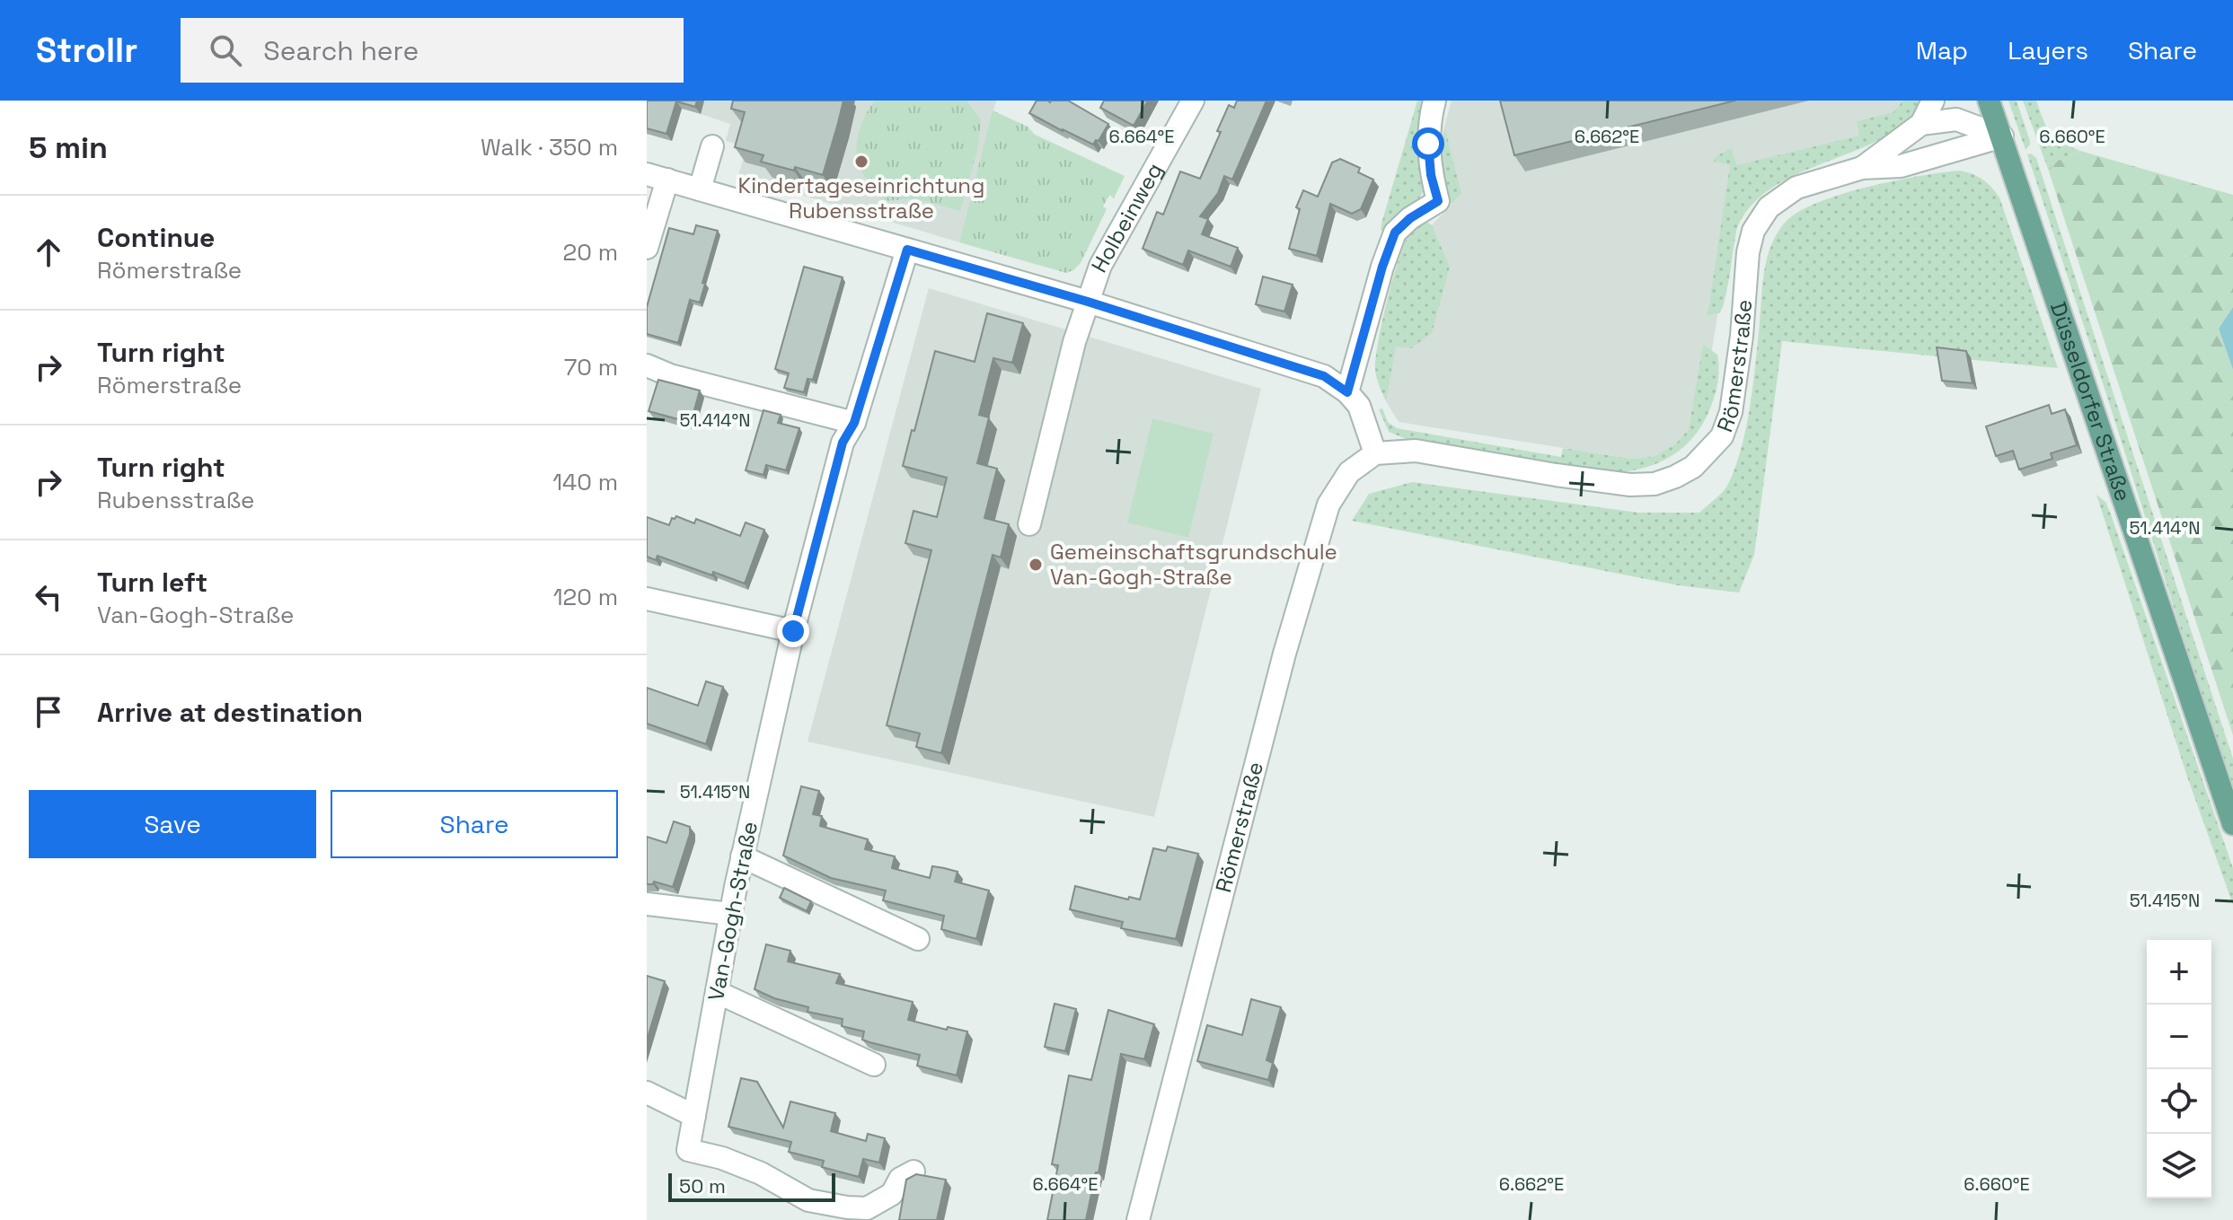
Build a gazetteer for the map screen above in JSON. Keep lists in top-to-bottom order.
{
  "streets": {
    "main road": ["Düsseldorfer Straße"],
    "street": ["Holbeinweg", "Römerstraße", "Van-Gogh-Straße"]
  },
  "crossings": [
    ["Römerstraße", "Düsseldorfer Straße"]
  ],
  "places": ["Kindertageseinrichtung Rubensstraße", "Gemeinschaftsgrundschule Van-Gogh-Straße"],
  "scale_bar": "50 m",
  "page": {
    "header": "Strollr",
    "search": "Search here",
    "nav": ["Map", "Layers", "Share"],
    "heading": ["5 min", "Walk · 350 m"],
    "list": [
      ["Continue", "Römerstraße", "20 m"],
      ["Turn right", "Römerstraße", "70 m"],
      ["Turn right", "Rubensstraße", "140 m"],
      ["Turn left", "Van-Gogh-Straße", "120 m"],
      "Arrive at destination"
    ],
    "buttons": ["Save", "Share"],
    "map_buttons": ["+", "−"],
    "scale": "50 m"
  },
  "coordinates": [
    "6.664°E",
    "6.662°E",
    "6.660°E",
    "51.414°N",
    "51.415°N"
  ]
}
